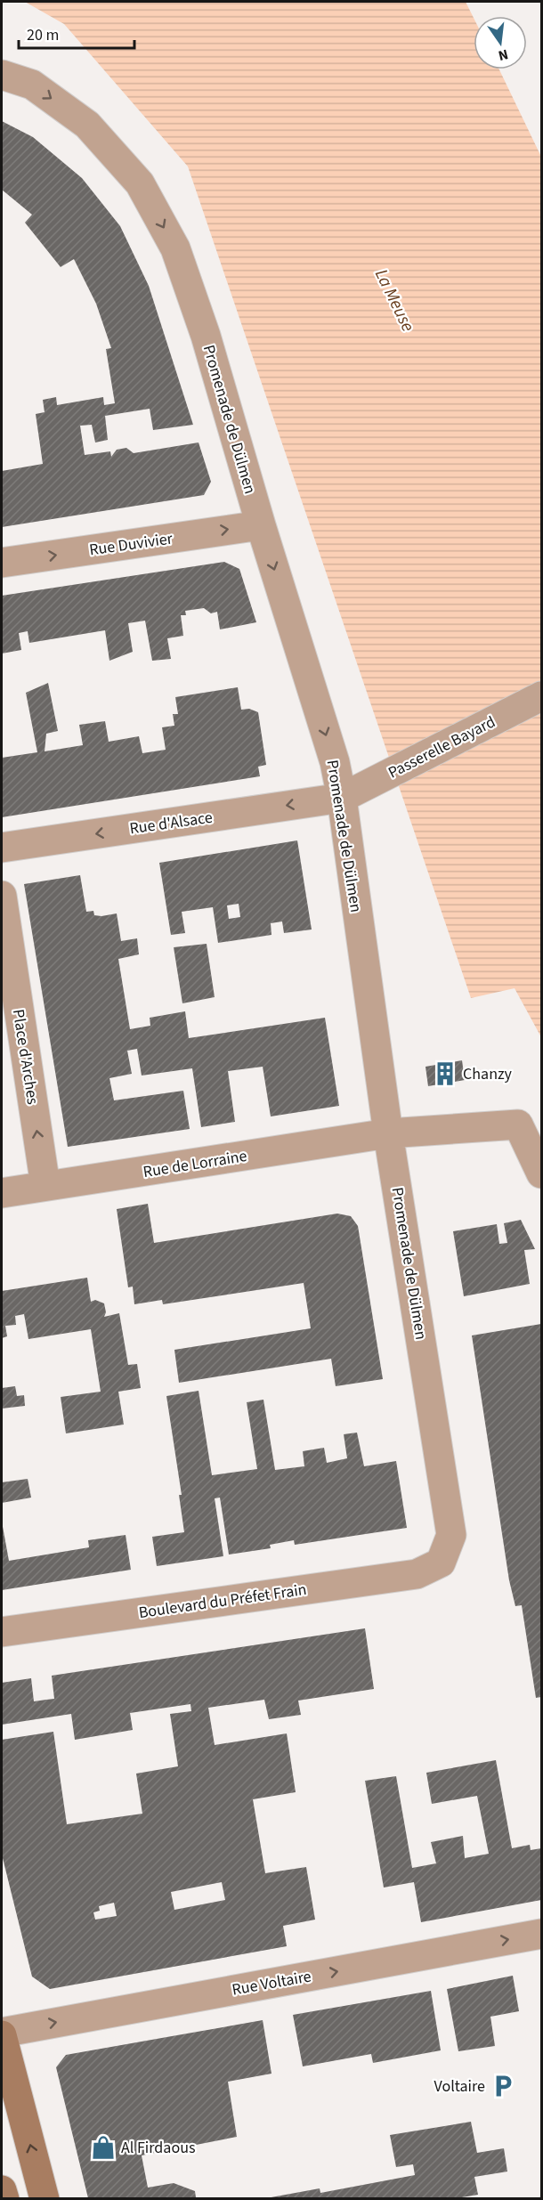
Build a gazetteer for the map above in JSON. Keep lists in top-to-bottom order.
{
  "streets": {
    "street": [
      "Promenade de Dülmen",
      "Rue Duvivier",
      "Passerelle Bayard",
      "Rue d'Alsace",
      "Place d'Arches",
      "Rue de Lorraine",
      "Boulevard du Préfet Frain",
      "Rue Voltaire"
    ]
  },
  "crossings": [
    ["Promenade de Dülmen", "Rue Duvivier"],
    ["Promenade de Dülmen", "Passerelle Bayard"],
    ["Promenade de Dülmen", "Rue d'Alsace"],
    ["Promenade de Dülmen", "Rue de Lorraine"],
    ["Promenade de Dülmen", "Boulevard du Préfet Frain"],
    ["Passerelle Bayard", "Rue d'Alsace"],
    ["Place d'Arches", "Rue de Lorraine"]
  ],
  "one_way": [
    "Promenade de Dülmen",
    "Rue Duvivier",
    "Rue d'Alsace",
    "Place d'Arches",
    "Rue Voltaire"
  ],
  "water": ["La Meuse"],
  "places": {
    "building": ["Chanzy"],
    "parking": ["Voltaire"],
    "shop": ["Al Firdaous"]
  },
  "scale_bar": "20 m",
  "north": "bottom"
}
